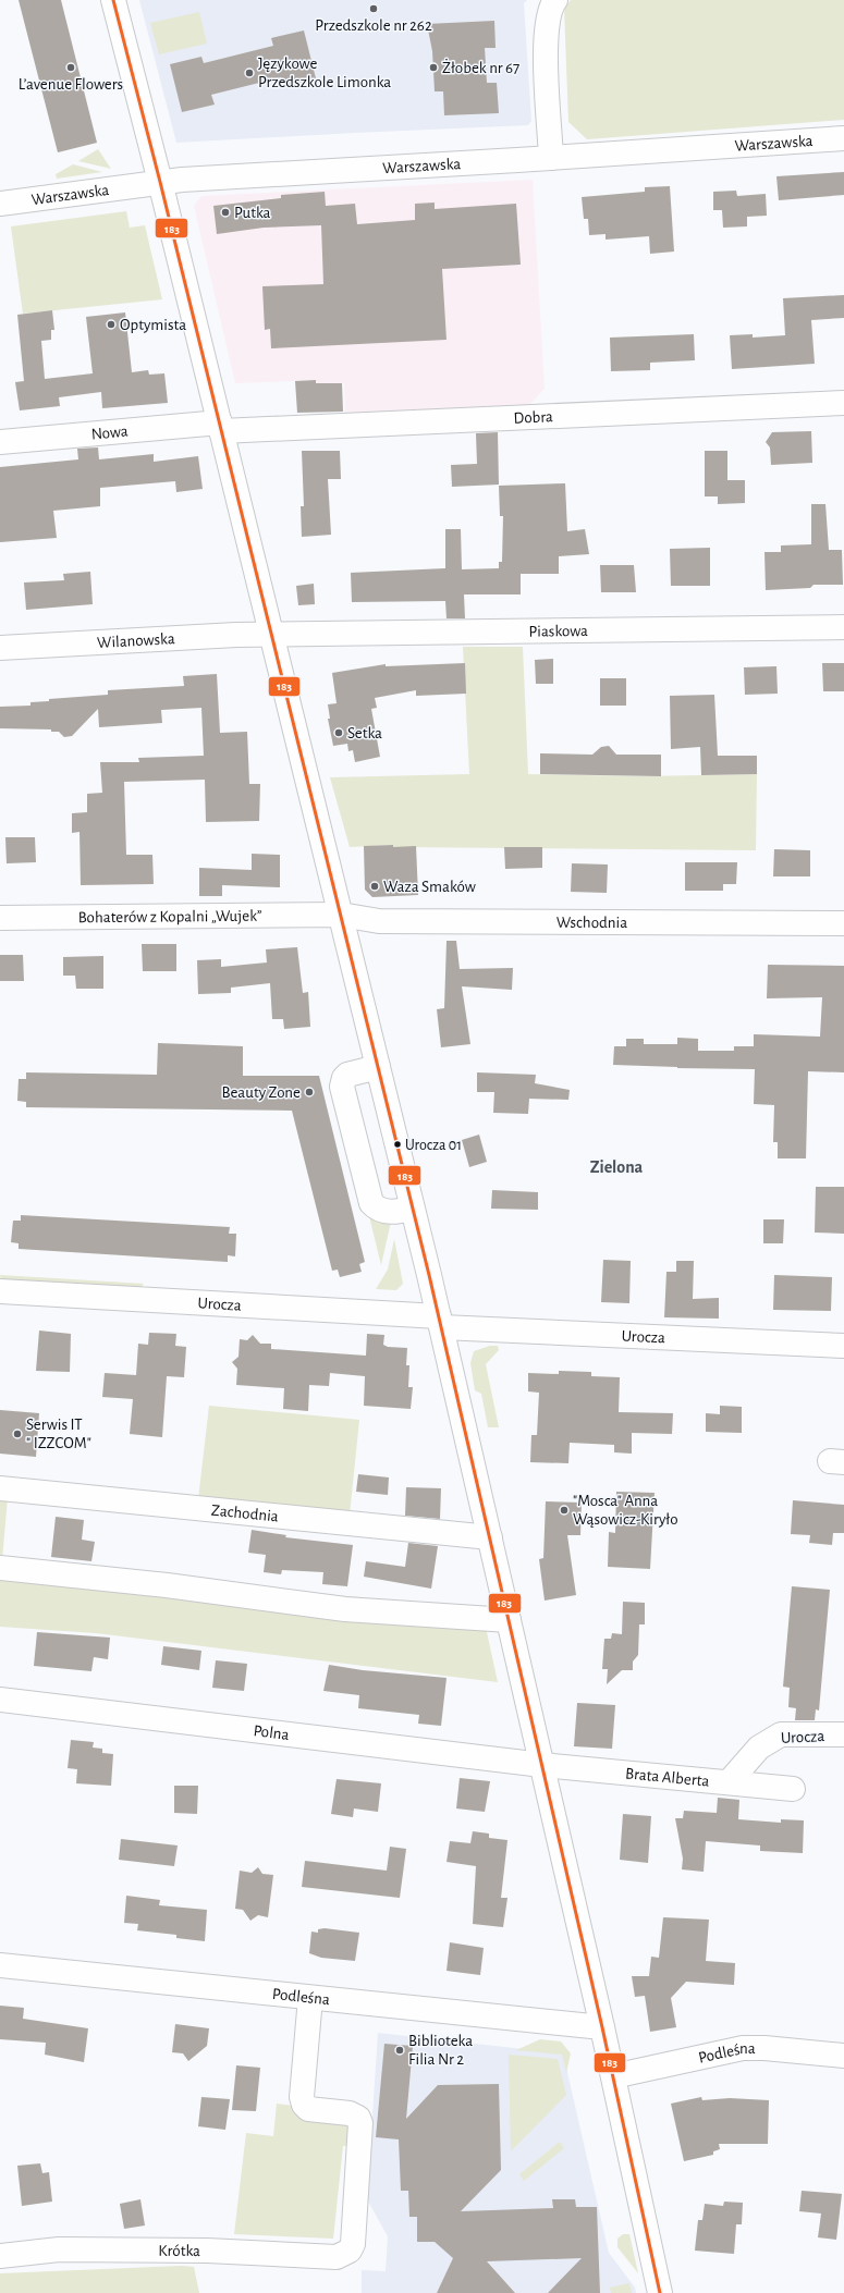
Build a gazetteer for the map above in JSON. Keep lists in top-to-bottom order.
{
  "streets": {
    "street": [
      "Warszawska",
      "Dobra",
      "Nowa",
      "Piaskowa",
      "Wilanowska",
      "Bohaterów z Kopalni „Wujek”",
      "Wschodnia",
      "Urocza",
      "Zachodnia",
      "Polna",
      "Brata Alberta",
      "Podleśna",
      "Krótka"
    ]
  },
  "crossings": [
    ["Dobra", "Nowa"],
    ["Piaskowa", "Wilanowska"],
    ["Bohaterów z Kopalni „Wujek”", "Wschodnia"],
    ["Urocza", "Brata Alberta"],
    ["Polna", "Brata Alberta"],
    ["Podleśna", "Krótka"]
  ],
  "districts": ["Zielona"],
  "places": [
    "Przedszkole nr 262",
    "L’avenue Flowers",
    "Żłobek nr 67",
    "Językowe Przedszkole Limonka",
    "Putka",
    "Optymista",
    "Setka",
    "Waza Smaków",
    "Beauty Zone",
    "Urocza 01",
    "Serwis IT \" IZZCOM\"",
    "\"Mosca\" Anna Wąsowicz-Kiryło",
    "Biblioteka Filia Nr 2"
  ],
  "lines": ["transit line 183"]
}
